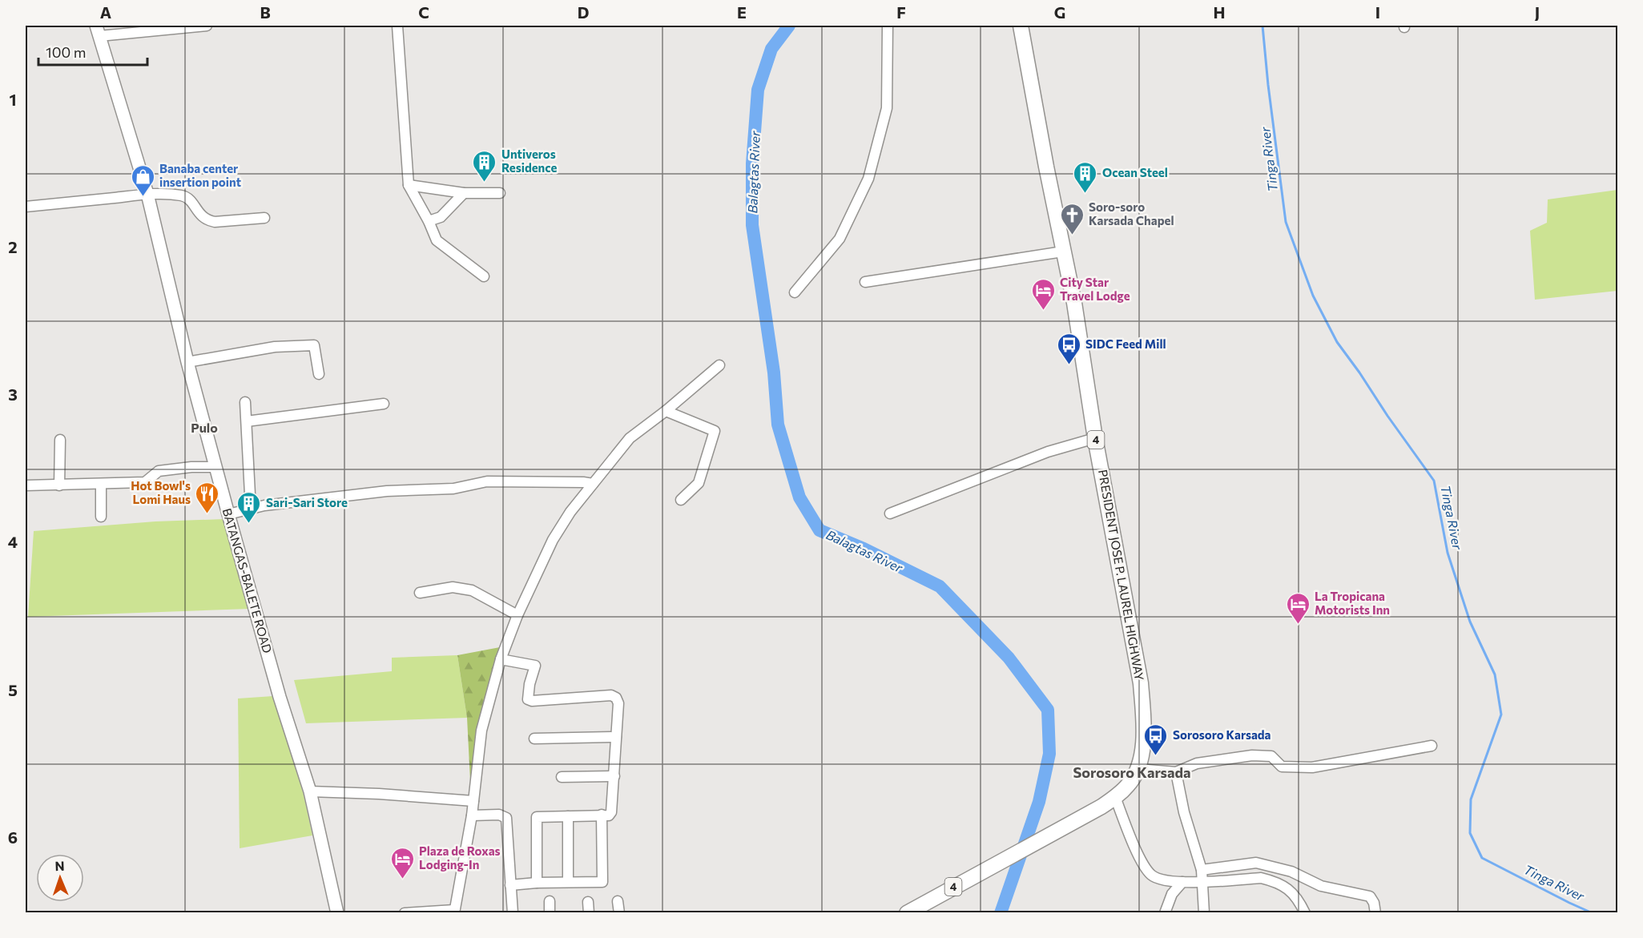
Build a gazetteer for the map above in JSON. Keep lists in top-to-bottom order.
{
  "streets": {
    "highway": ["4", "PRESIDENT JOSE P. LAUREL HIGHWAY"],
    "main road": ["BATANGAS-BALETE ROAD"]
  },
  "districts": ["Pulo", "Sorosoro Karsada"],
  "water": ["Tinga River", "Balagtas River"],
  "places": {
    "building": ["Untiveros Residence", "Ocean Steel", "Sari-Sari Store"],
    "shop": ["Banaba center insertion point"],
    "church": ["Soro-soro Karsada Chapel"],
    "hotel": ["City Star Travel Lodge", "La Tropicana Motorists Inn", "Plaza de Roxas Lodging-In"],
    "bus stop": ["SIDC Feed Mill", "Sorosoro Karsada"],
    "restaurant": ["Hot Bowl's Lomi Haus"]
  },
  "scale_bar": "100 m",
  "north": "top",
  "grid": {
    "columns": [
      "A",
      "B",
      "C",
      "D",
      "E",
      "F",
      "G",
      "H",
      "I",
      "J"
    ],
    "rows": [
      "1",
      "2",
      "3",
      "4",
      "5",
      "6"
    ]
  }
}
